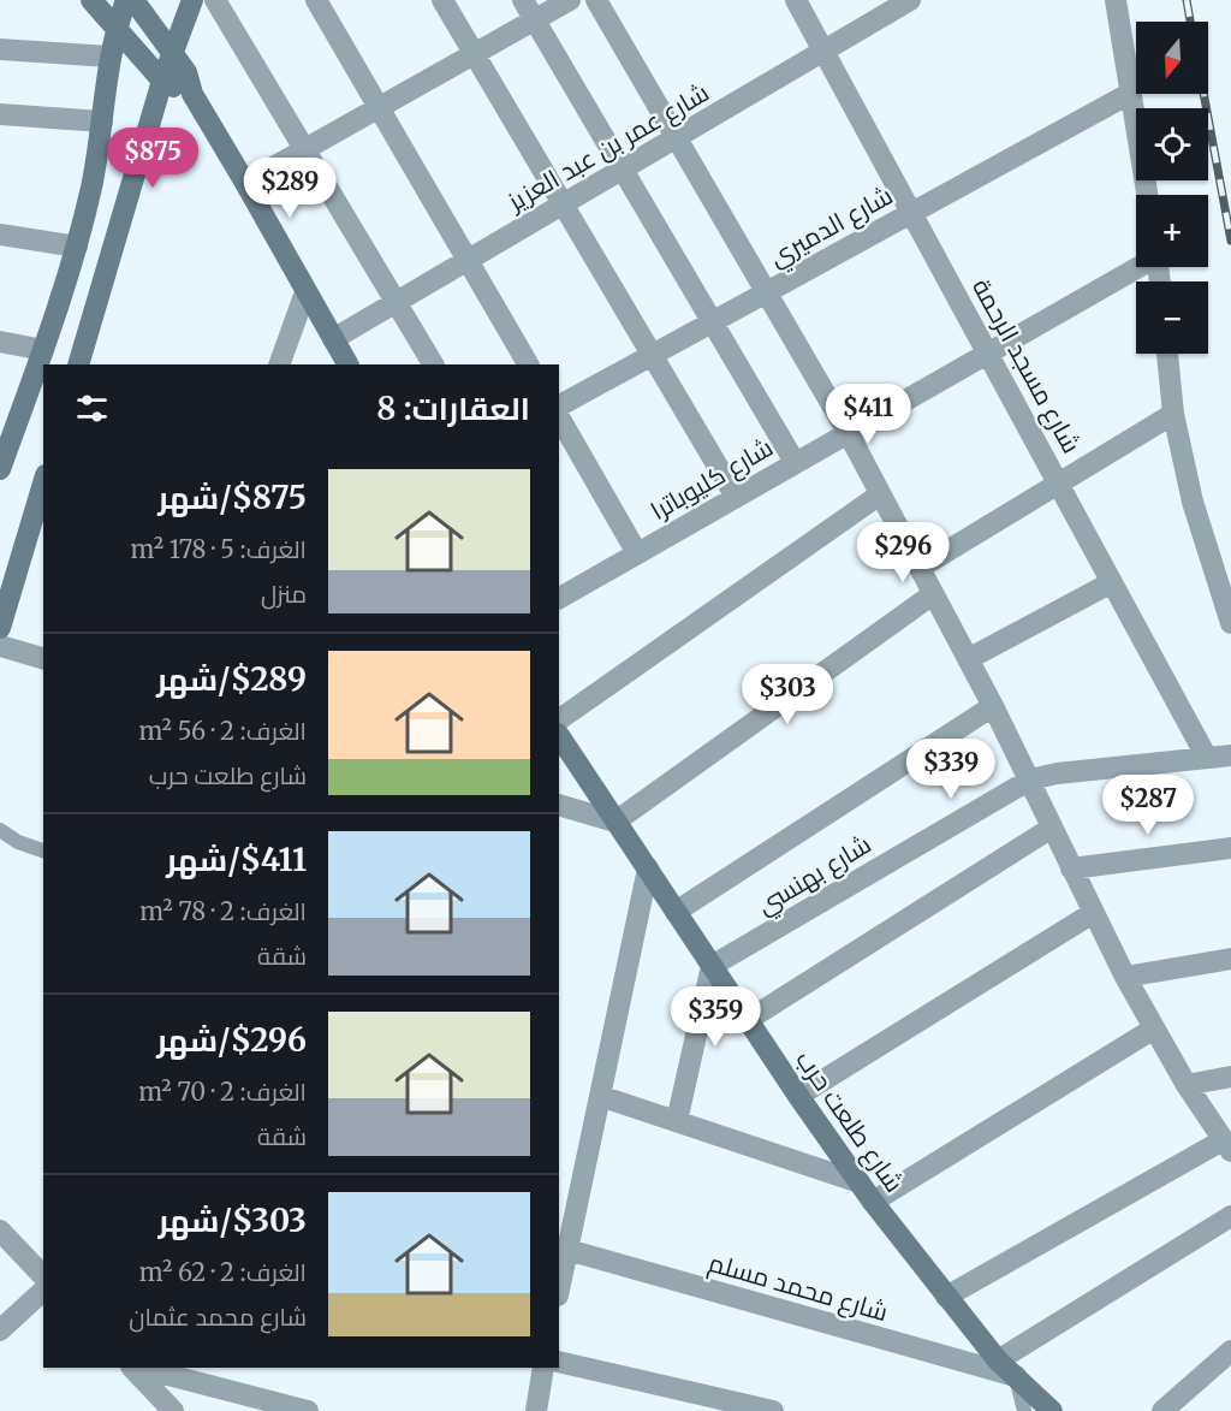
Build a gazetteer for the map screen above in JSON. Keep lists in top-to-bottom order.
{
  "streets": {
    "main road": ["شارع طلعت حرب"],
    "street": [
      "شارع عمر بن عبد العزيز",
      "شارع الدميري",
      "شارع مسجد الرحمة",
      "شارع كليوباترا",
      "شارع بهنسي",
      "شارع محمد مسلم"
    ]
  },
  "crossings": [
    ["شارع عمر بن عبد العزيز", "شارع مسجد الرحمة"],
    ["شارع الدميري", "شارع مسجد الرحمة"],
    ["شارع مسجد الرحمة", "شارع كليوباترا"],
    ["شارع مسجد الرحمة", "شارع بهنسي"],
    ["شارع بهنسي", "شارع طلعت حرب"],
    ["شارع طلعت حرب", "شارع محمد مسلم"]
  ],
  "north": "bottom",
  "page": {
    "map_buttons": ["+", "−"],
    "price": [
      "$875",
      "$289",
      "$411",
      "$296",
      "$303",
      "$339",
      "$287",
      "$359"
    ],
    "heading": "العقارات: 8",
    "list": [
      {
        "name": "$875/شهر",
        "note": "الغرف: 5 · 178 m² · منزل"
      },
      {
        "name": "$289/شهر",
        "note": "الغرف: 2 · 56 m² · شارع طلعت حرب"
      },
      {
        "name": "$411/شهر",
        "note": "الغرف: 2 · 78 m² · شقة"
      },
      {
        "name": "$296/شهر",
        "note": "الغرف: 2 · 70 m² · شقة"
      },
      {
        "name": "$303/شهر",
        "note": "الغرف: 2 · 62 m² · شارع محمد عثمان"
      }
    ]
  }
}
